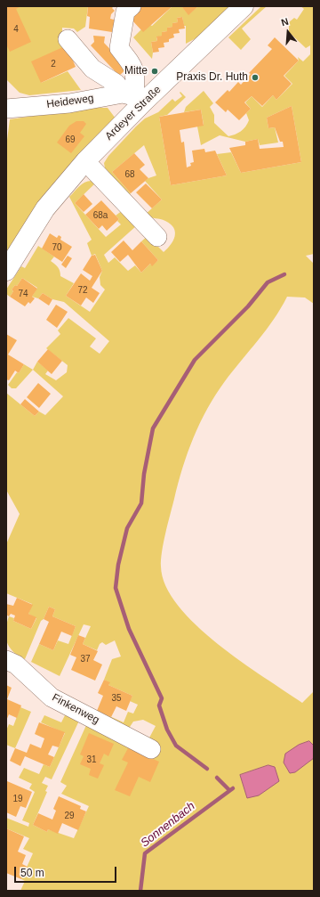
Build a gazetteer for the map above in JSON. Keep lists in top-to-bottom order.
{
  "streets": {
    "main road": ["Ardeyer Straße"],
    "street": ["Heideweg", "Finkenweg"]
  },
  "crossings": [
    ["Heideweg", "Ardeyer Straße"]
  ],
  "water": ["Sonnenbach"],
  "places": ["Mitte", "Praxis Dr. Huth"],
  "house_numbers": [
    "4",
    "2",
    "69",
    "68",
    "68a",
    "70",
    "72",
    "74",
    "37",
    "35",
    "31",
    "19",
    "29"
  ],
  "scale_bar": "50 m",
  "north": "top"
}
